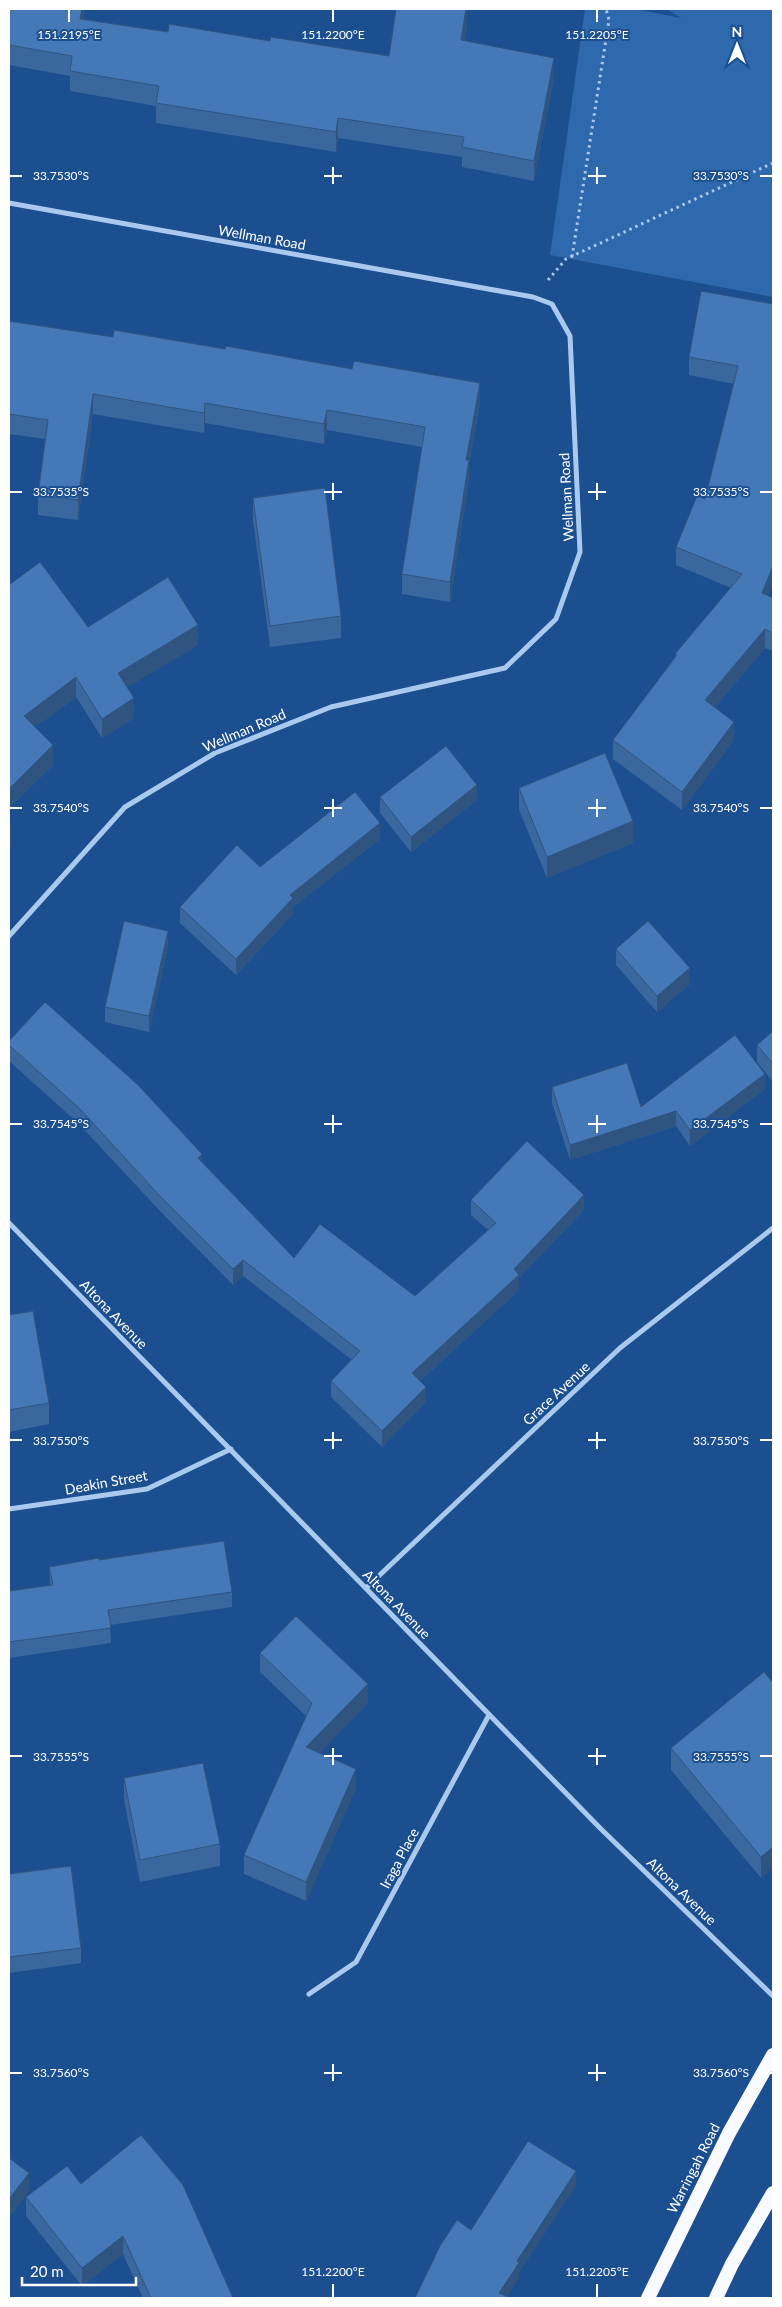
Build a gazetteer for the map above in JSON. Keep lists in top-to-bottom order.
{
  "streets": {
    "highway": ["Warringah Road"],
    "street": [
      "Wellman Road",
      "Altona Avenue",
      "Grace Avenue",
      "Deakin Street",
      "Iraga Place"
    ]
  },
  "crossings": [
    ["Altona Avenue", "Grace Avenue"],
    ["Altona Avenue", "Deakin Street"],
    ["Altona Avenue", "Iraga Place"]
  ],
  "scale_bar": "20 m",
  "north": "top",
  "coordinates": [
    "151.2195°E",
    "151.2200°E",
    "151.2205°E",
    "33.7530°S",
    "33.7535°S",
    "33.7540°S",
    "33.7545°S",
    "33.7550°S",
    "33.7555°S",
    "33.7560°S"
  ]
}
